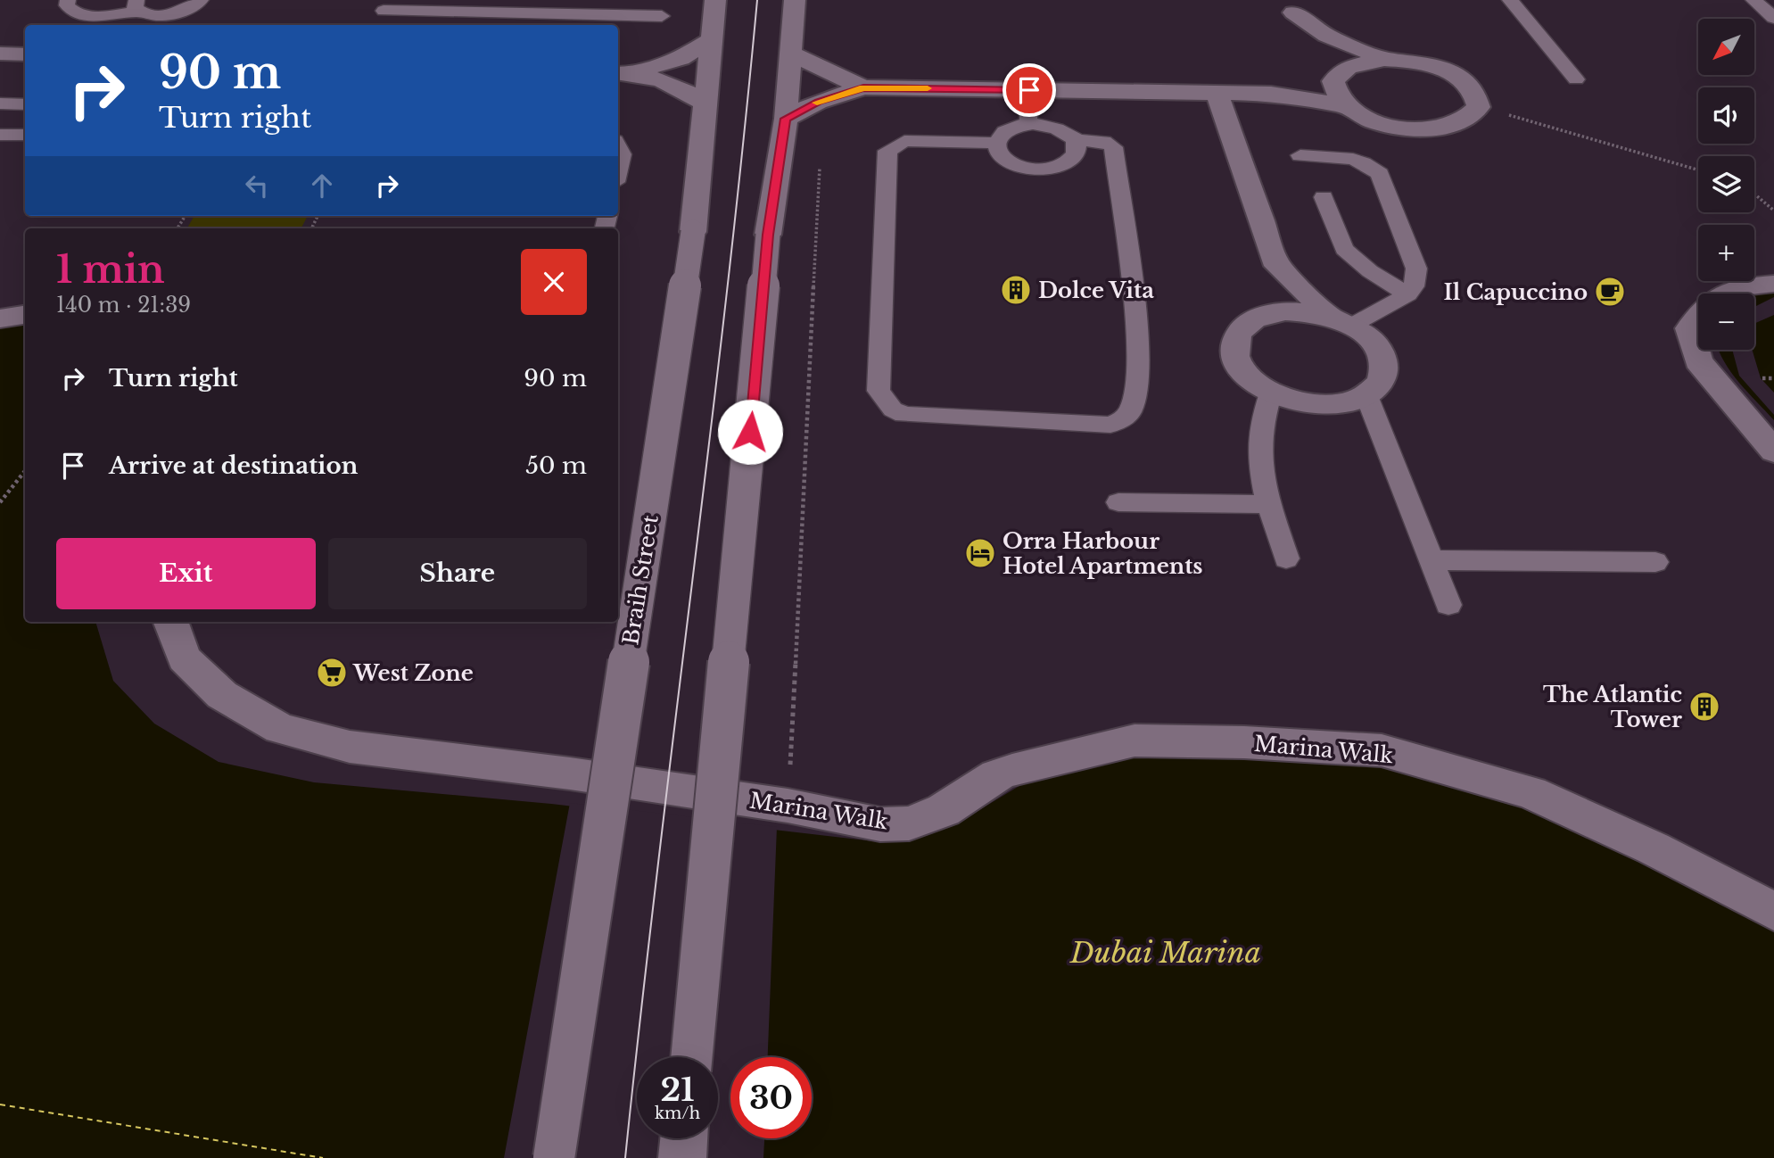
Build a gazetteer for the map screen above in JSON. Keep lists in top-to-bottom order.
{
  "streets": {
    "street": ["Braih Street", "Marina Walk"]
  },
  "water": ["Dubai Marina"],
  "places": {
    "building": ["Dolce Vita", "The Atlantic Tower"],
    "cafe": ["Il Capuccino"],
    "hotel": ["Orra Harbour Hotel Apartments"],
    "supermarket": ["West Zone"]
  },
  "north": "bottom left",
  "page": {
    "map_buttons": ["+", "−"],
    "turn": ["90 m", "Turn right"],
    "heading": ["1 min", "140 m · 21:39"],
    "list": [
      {
        "name": "Turn right",
        "value": "90 m"
      },
      {
        "name": "Arrive at destination",
        "value": "50 m"
      }
    ],
    "buttons": ["Exit", "Share"],
    "speed": "21 km/h",
    "limit": "30"
  }
}
